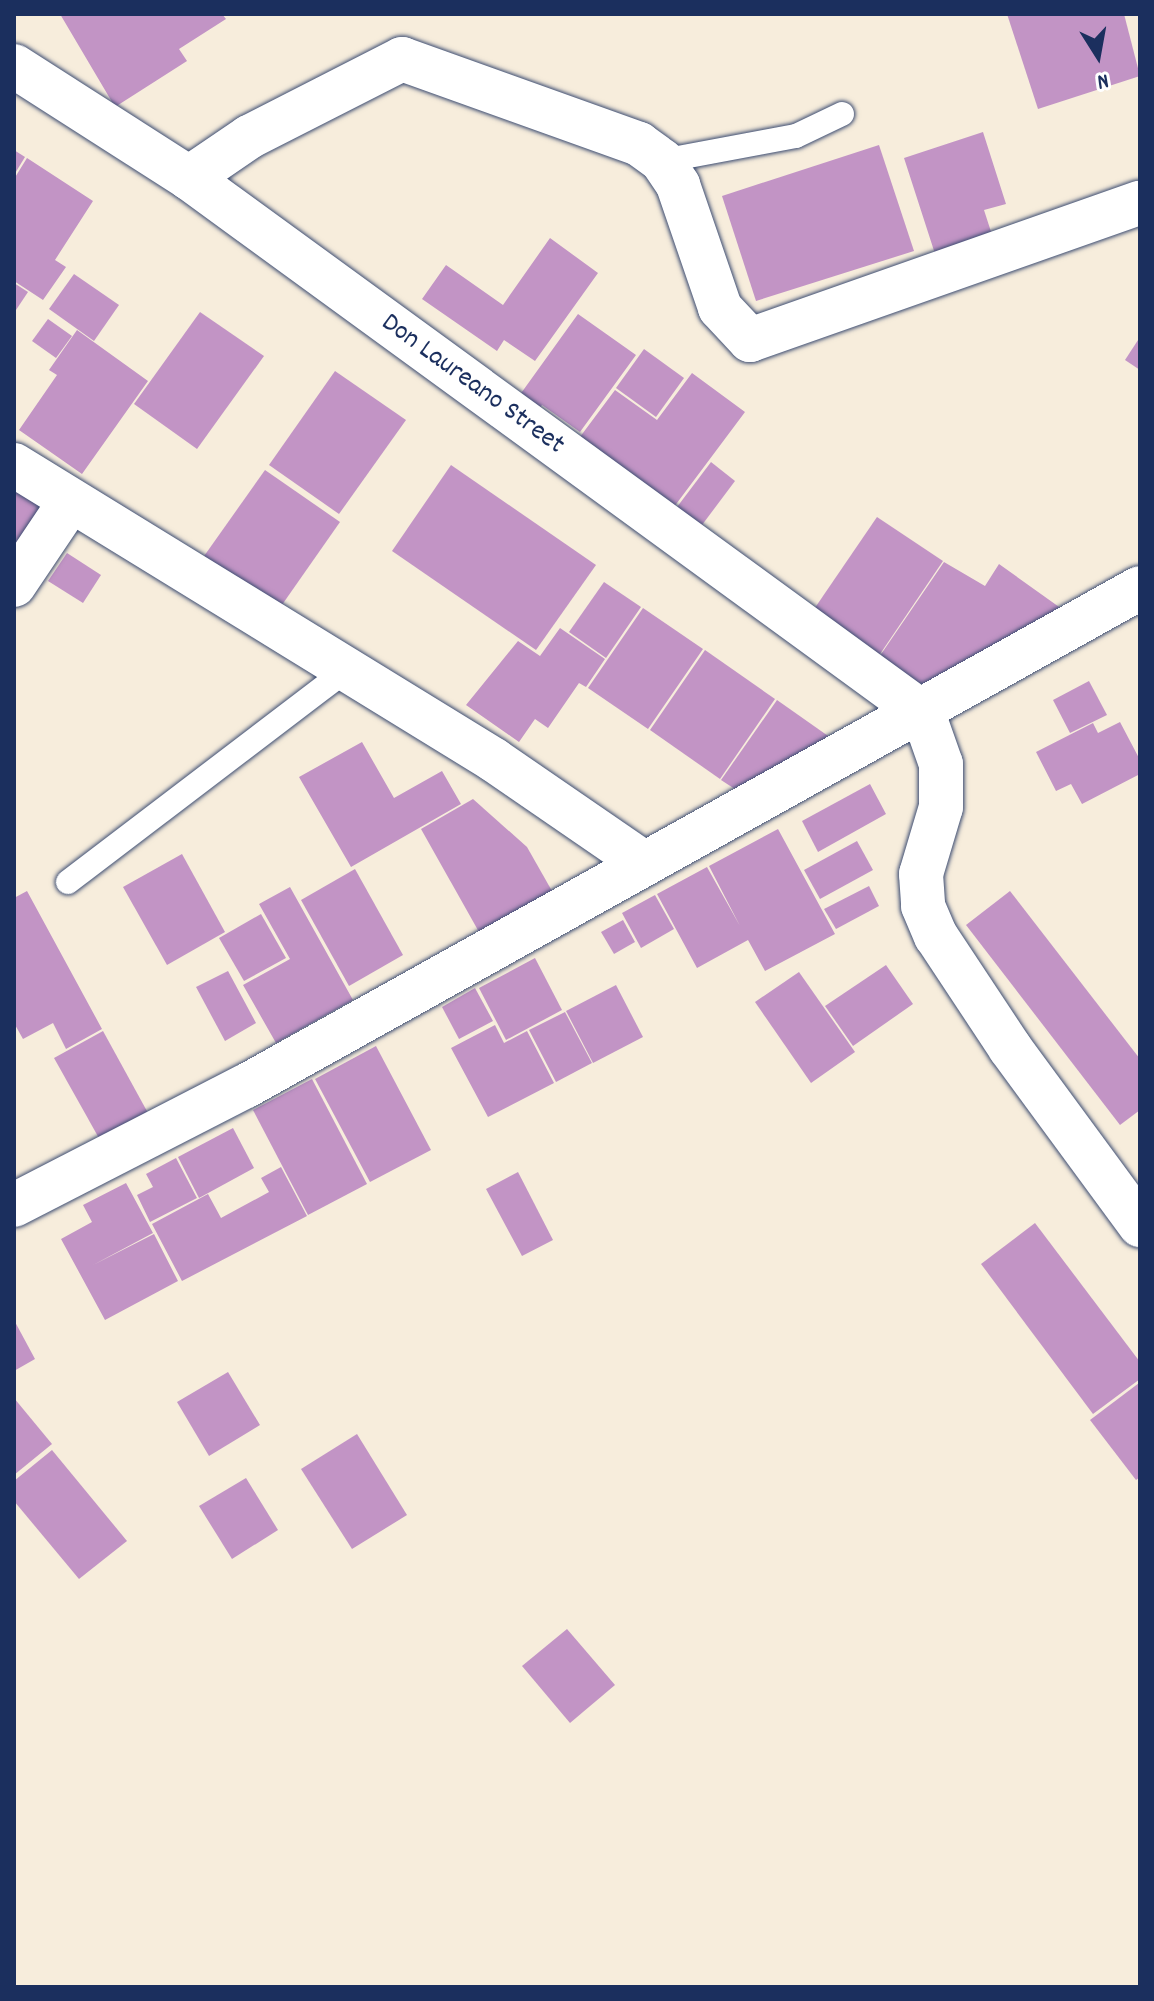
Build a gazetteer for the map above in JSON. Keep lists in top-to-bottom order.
{
  "streets": {
    "street": ["Don Laureano Street"]
  },
  "north": "bottom"
}
